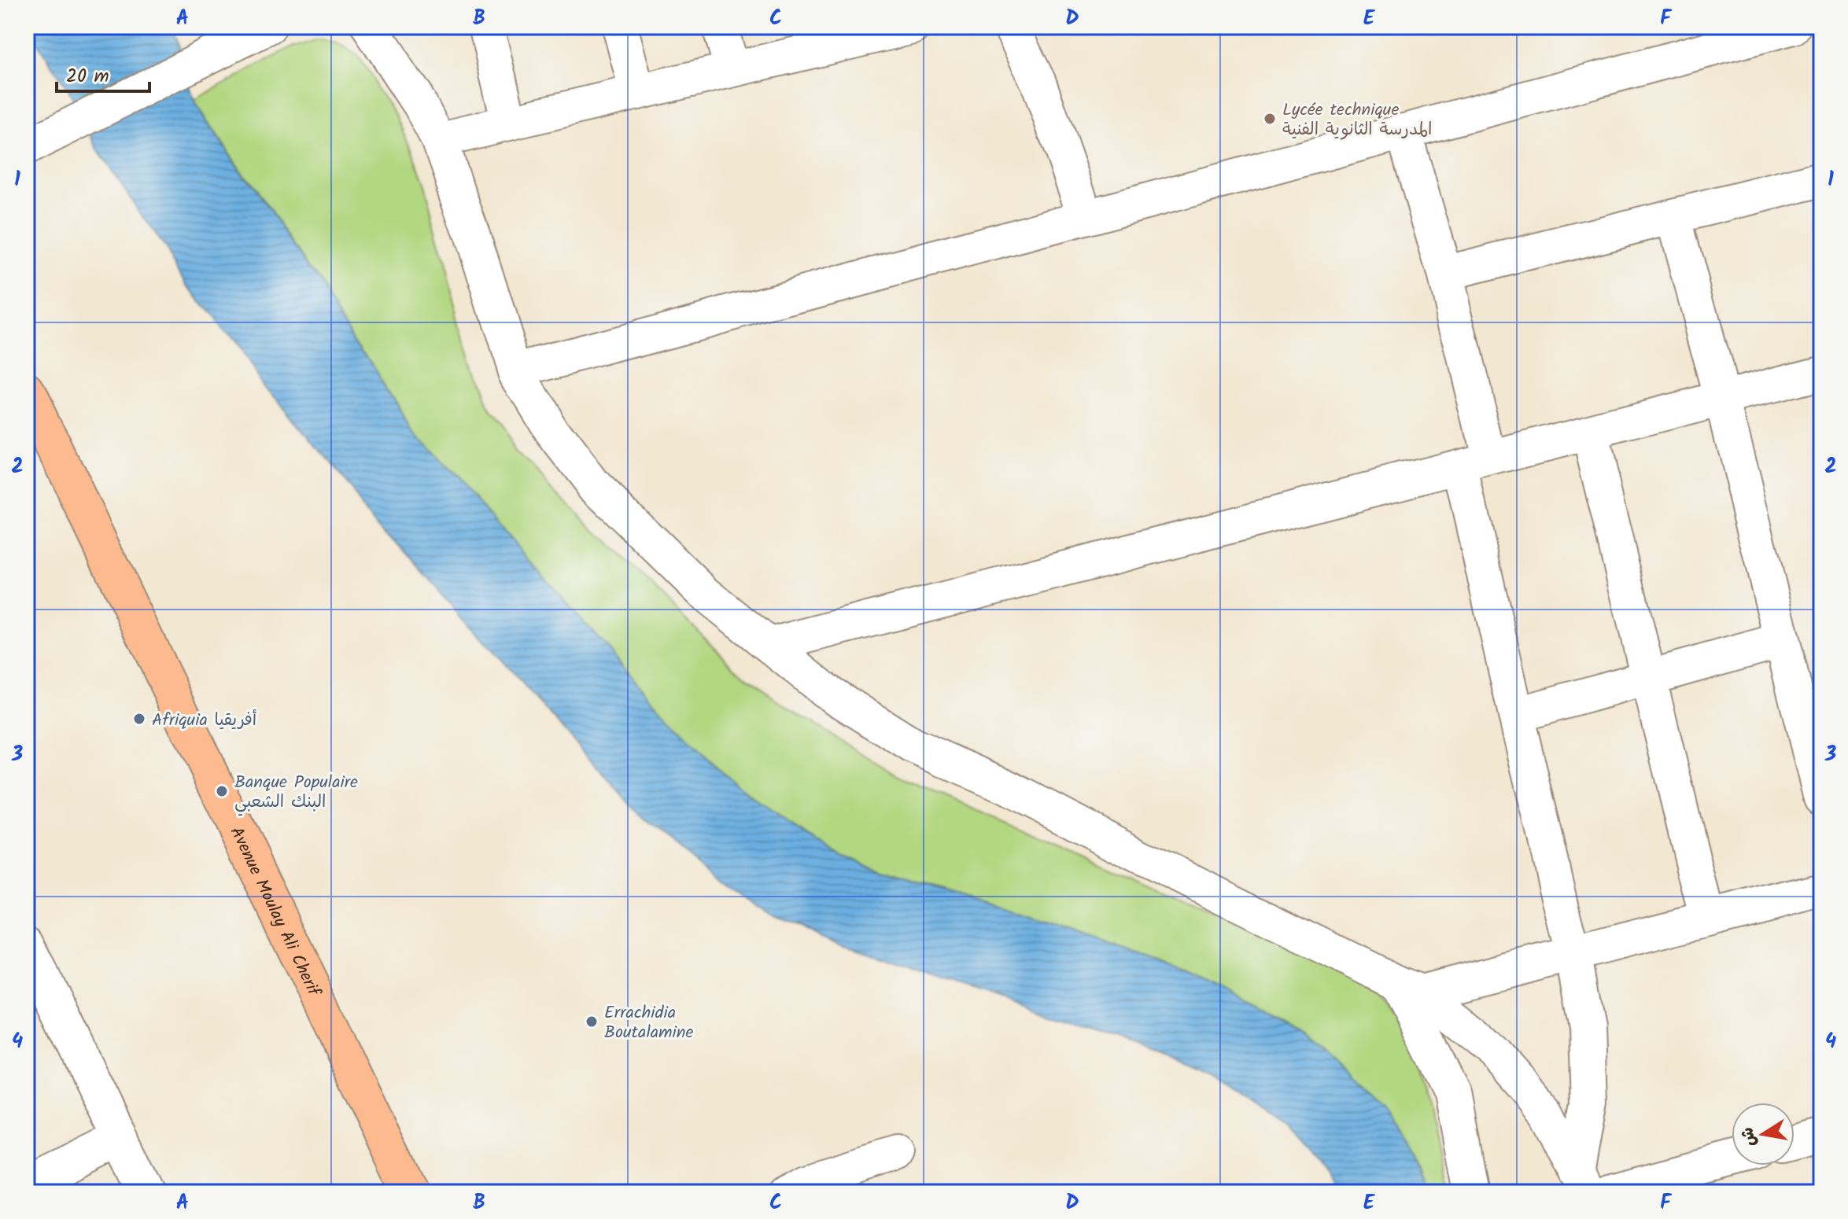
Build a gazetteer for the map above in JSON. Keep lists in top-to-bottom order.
{
  "streets": {
    "main road": ["Avenue Moulay Ali Cherif"]
  },
  "places": [
    "Lycée technique المدرسة الثانوية الفنية",
    "Afriquia أفريقيا",
    "Banque Populaire البنك الشعبي",
    "Errachidia Boutalamine"
  ],
  "scale_bar": "20 m",
  "north": "left",
  "grid": {
    "columns": [
      "A",
      "B",
      "C",
      "D",
      "E",
      "F"
    ],
    "rows": [
      "1",
      "2",
      "3",
      "4"
    ]
  }
}
